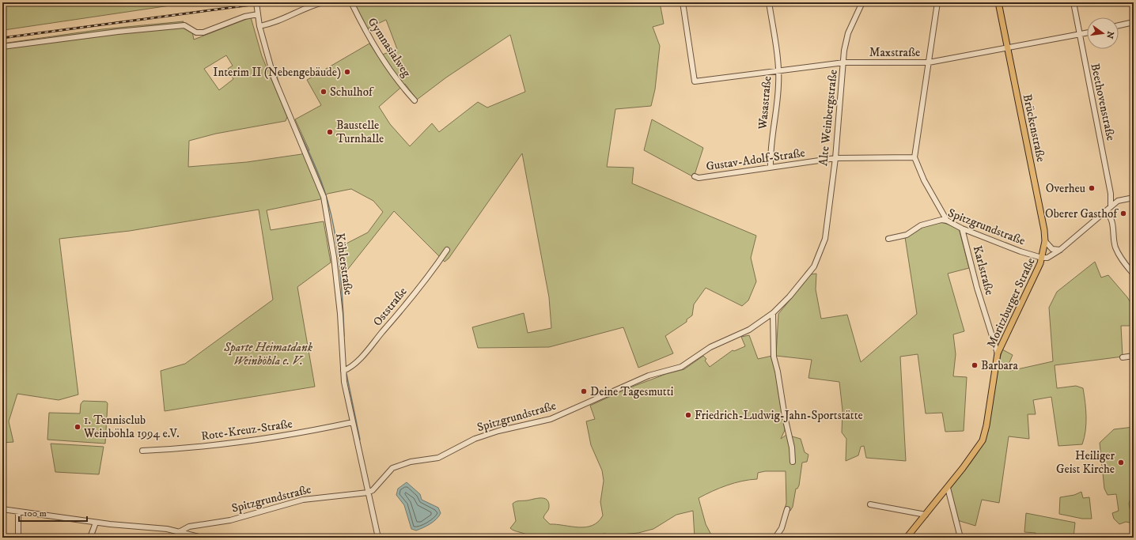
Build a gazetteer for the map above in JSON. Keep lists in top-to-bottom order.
{
  "streets": {
    "main road": ["Brückenstraße", "Moritzburger Straße"],
    "street": [
      "Gymnasialweg",
      "Maxstraße",
      "Beethovenstraße",
      "Wasastraße",
      "Alte Weinbergstraße",
      "Gustav-Adolf-Straße",
      "Spitzgrundstraße",
      "Köhlerstraße",
      "Karlstraße",
      "Oststraße",
      "Rote-Kreuz-Straße"
    ]
  },
  "crossings": [
    ["Maxstraße", "Beethovenstraße"],
    ["Maxstraße", "Wasastraße"],
    ["Maxstraße", "Alte Weinbergstraße"],
    ["Maxstraße", "Brückenstraße"],
    ["Beethovenstraße", "Moritzburger Straße"],
    ["Wasastraße", "Gustav-Adolf-Straße"],
    ["Alte Weinbergstraße", "Gustav-Adolf-Straße"],
    ["Alte Weinbergstraße", "Spitzgrundstraße"],
    ["Brückenstraße", "Spitzgrundstraße"],
    ["Brückenstraße", "Moritzburger Straße"],
    ["Spitzgrundstraße", "Köhlerstraße"],
    ["Spitzgrundstraße", "Karlstraße"],
    ["Spitzgrundstraße", "Moritzburger Straße"],
    ["Köhlerstraße", "Oststraße"],
    ["Köhlerstraße", "Rote-Kreuz-Straße"],
    ["Karlstraße", "Moritzburger Straße"]
  ],
  "parks": ["Sparte Heimatdank Weinböhla e. V."],
  "places": [
    "Interim II (Nebengebäude)",
    "Schulhof",
    "Baustelle Turnhalle",
    "Overheu",
    "Oberer Gasthof",
    "Barbara",
    "Deine Tagesmutti",
    "Friedrich-Ludwig-Jahn-Sportstätte",
    "1. Tennisclub Weinböhla 1994 e.V.",
    "Heiliger Geist Kirche"
  ],
  "scale_bar": "100 m",
  "north": "right"
}
